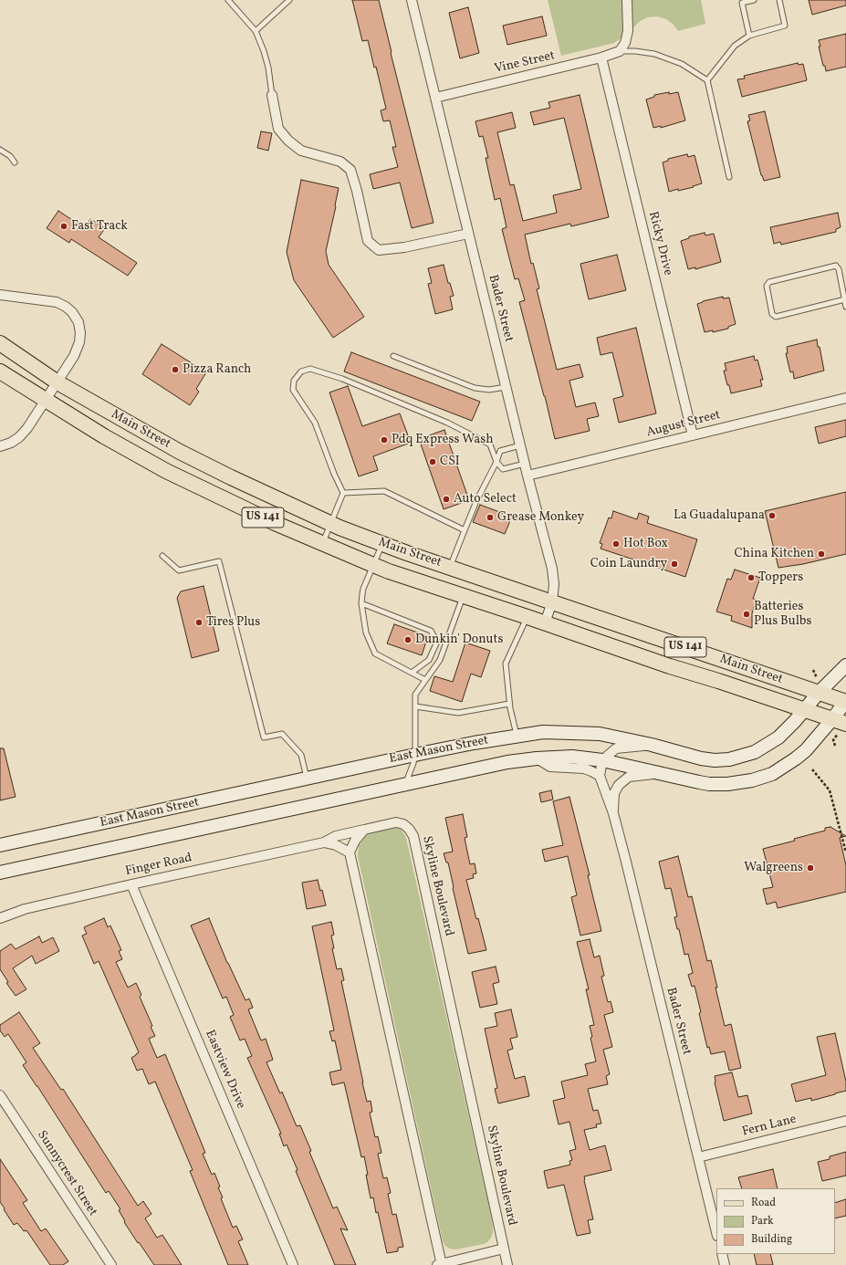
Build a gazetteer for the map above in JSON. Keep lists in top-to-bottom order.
{
  "streets": {
    "main road": ["Main Street", "US 141", "East Mason Street"],
    "street": [
      "Vine Street",
      "Ricky Drive",
      "Bader Street",
      "August Street",
      "Finger Road",
      "Skyline Boulevard",
      "Eastview Drive",
      "Fern Lane",
      "Sunnycrest Street"
    ]
  },
  "crossings": [
    ["Vine Street", "Ricky Drive"],
    ["Vine Street", "Bader Street"],
    ["Ricky Drive", "August Street"],
    ["Bader Street", "August Street"],
    ["Bader Street", "Main Street"],
    ["Bader Street", "East Mason Street"],
    ["Bader Street", "Fern Lane"],
    ["Main Street", "East Mason Street"],
    ["Finger Road", "Skyline Boulevard"],
    ["Finger Road", "Eastview Drive"]
  ],
  "places": [
    "Fast Track",
    "Pizza Ranch",
    "Pdq Express Wash",
    "CSI",
    "Auto Select",
    "La Guadalupana",
    "Grease Monkey",
    "Hot Box",
    "China Kitchen",
    "Coin Laundry",
    "Toppers",
    "Batteries Plus Bulbs",
    "Tires Plus",
    "Dunkin' Donuts",
    "Walgreens"
  ],
  "legend": ["Road", "Park", "Building"]
}
